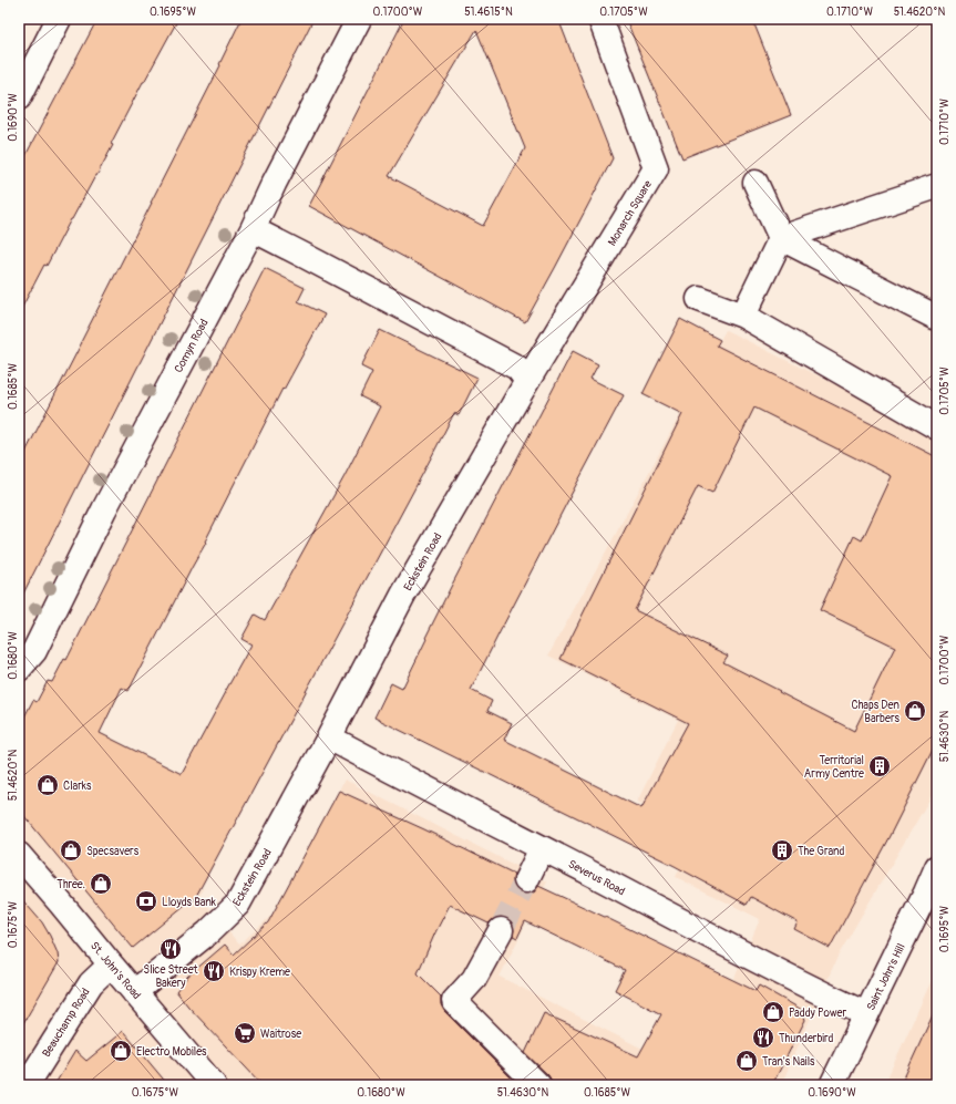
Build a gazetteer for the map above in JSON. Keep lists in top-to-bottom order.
{
  "streets": {
    "street": [
      "Monarch Square",
      "Comyn Road",
      "Eckstein Road",
      "Severus Road",
      "St. John's Road",
      "Saint John's Hill",
      "Beauchamp Road"
    ]
  },
  "crossings": [
    ["Monarch Square", "Eckstein Road"],
    ["Eckstein Road", "Severus Road"],
    ["Eckstein Road", "St. John's Road"],
    ["Severus Road", "Saint John's Hill"],
    ["St. John's Road", "Beauchamp Road"]
  ],
  "places": {
    "shop": [
      "Chaps Den Barbers",
      "Clarks",
      "Specsavers",
      "Three.",
      "Paddy Power",
      "Electro Mobiles",
      "Tran's Nails"
    ],
    "building": ["Territorial Army Centre", "The Grand"],
    "bank": ["Lloyds Bank"],
    "restaurant": ["Slice Street Bakery", "Krispy Kreme", "Thunderbird"],
    "supermarket": ["Waitrose"]
  },
  "coordinates": [
    "0.1695°W",
    "0.1700°W",
    "51.4615°N",
    "0.1705°W",
    "0.1710°W",
    "51.4620°N",
    "0.1690°W",
    "0.1685°W",
    "0.1680°W",
    "51.4630°N",
    "0.1675°W"
  ]
}
